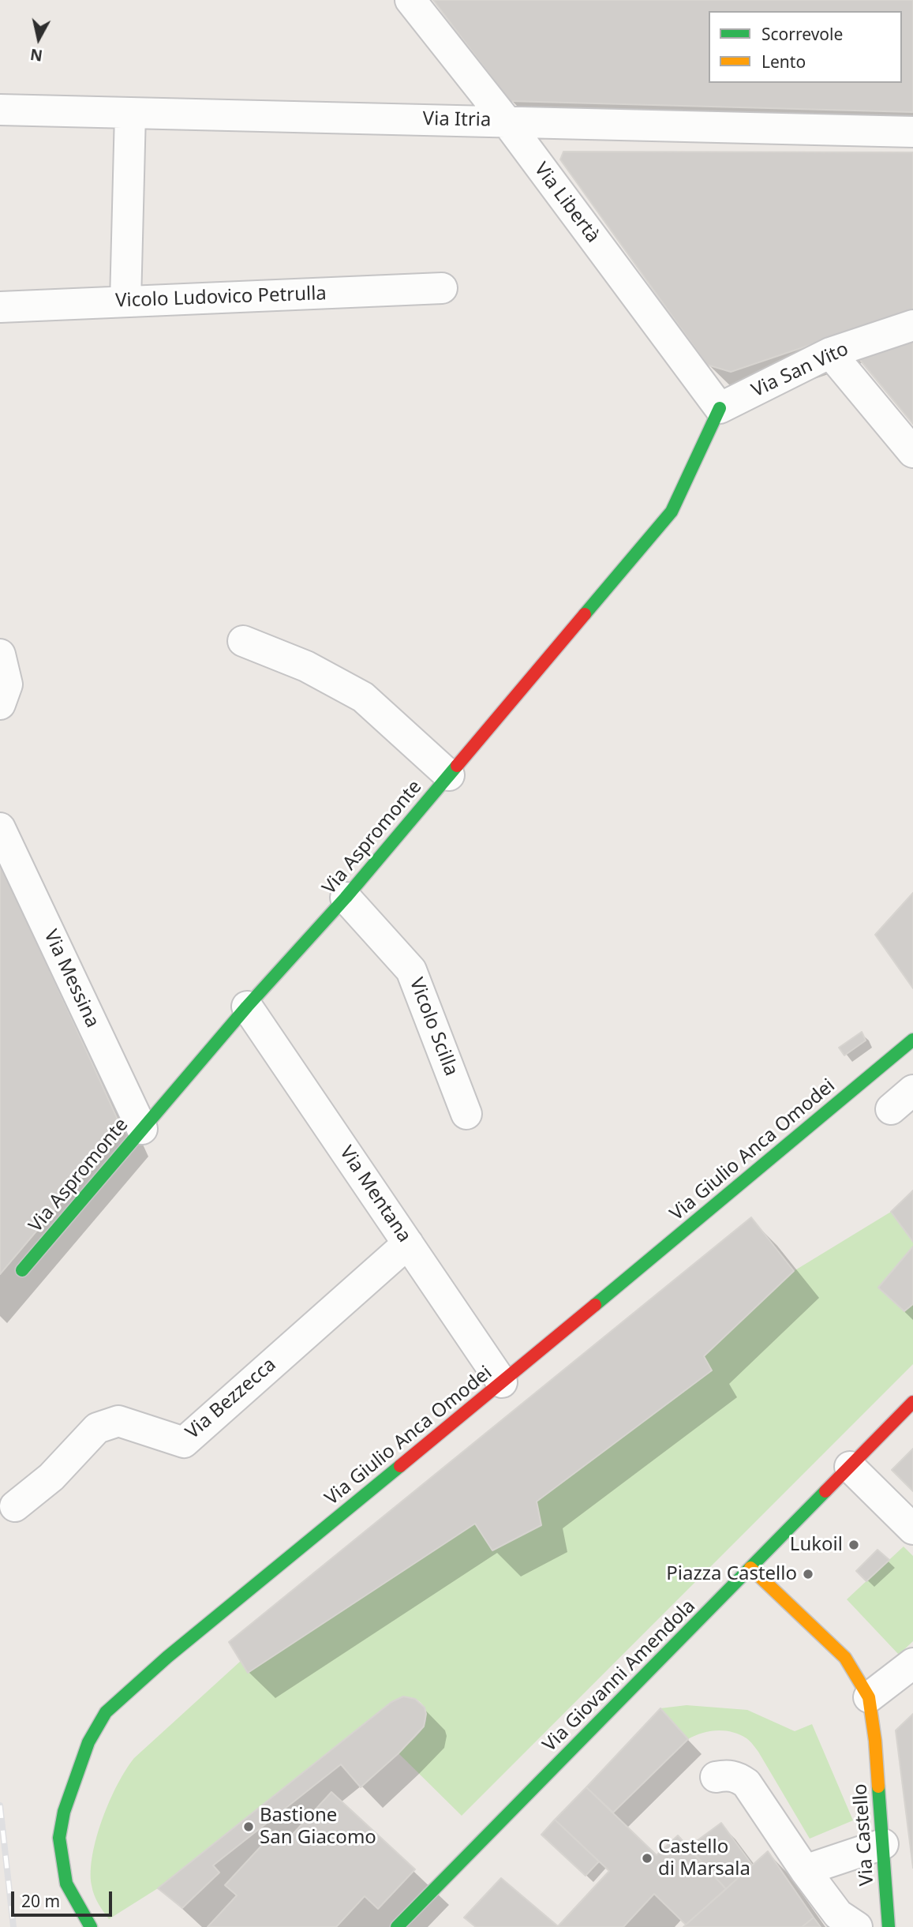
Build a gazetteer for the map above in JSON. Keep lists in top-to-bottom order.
{
  "streets": {
    "main road": [
      "Via Aspromonte",
      "Via Giulio Anca Omodei",
      "Via Giovanni Amendola",
      "Via Castello"
    ],
    "street": [
      "Via Itria",
      "Via Libertà",
      "Vicolo Ludovico Petrulla",
      "Via San Vito",
      "Via Messina",
      "Vicolo Scilla",
      "Via Mentana",
      "Via Bezzecca"
    ]
  },
  "crossings": [
    ["Via Itria", "Via Libertà"],
    ["Via Libertà", "Via San Vito"],
    ["Via Libertà", "Via Aspromonte"],
    ["Via San Vito", "Via Aspromonte"],
    ["Via Aspromonte", "Via Messina"],
    ["Via Aspromonte", "Vicolo Scilla"],
    ["Via Aspromonte", "Via Mentana"],
    ["Via Giulio Anca Omodei", "Via Mentana"],
    ["Via Mentana", "Via Bezzecca"]
  ],
  "places": [
    "Lukoil",
    "Piazza Castello",
    "Bastione San Giacomo",
    "Castello di Marsala"
  ],
  "legend": ["Scorrevole", "Lento"],
  "scale_bar": "20 m",
  "north": "bottom"
}
